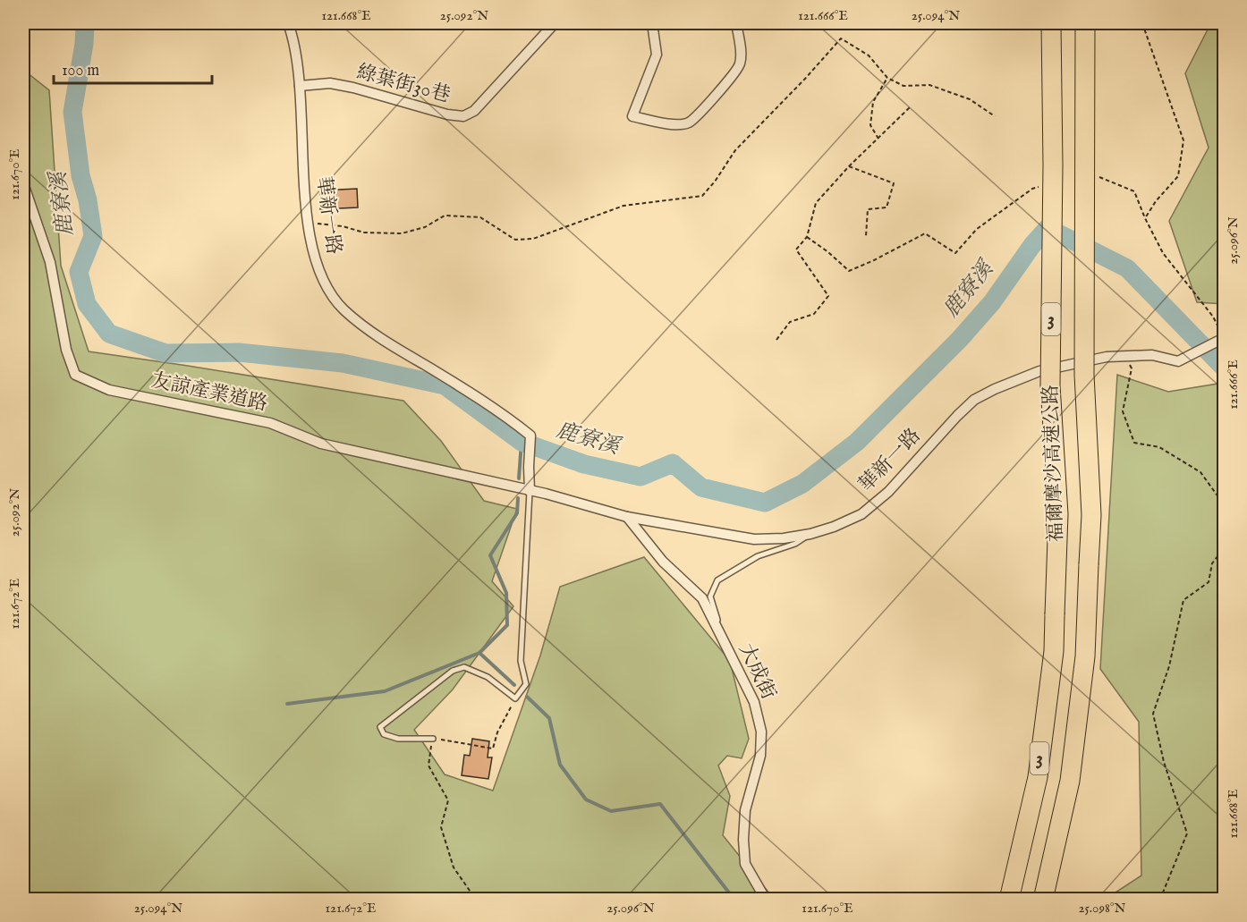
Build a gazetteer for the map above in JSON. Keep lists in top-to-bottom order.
{
  "streets": {
    "highway": ["3", "福爾摩沙高速公路"],
    "street": [
      "綠葉街30巷",
      "華新一路",
      "友諒產業道路",
      "大成街"
    ]
  },
  "crossings": [
    ["綠葉街30巷", "華新一路"],
    ["華新一路", "友諒產業道路"],
    ["華新一路", "大成街"]
  ],
  "water": ["鹿寮溪"],
  "scale_bar": "100 m",
  "coordinates": [
    "121.668°E",
    "25.092°N",
    "121.666°E",
    "25.094°N",
    "121.670°E",
    "25.096°N",
    "121.672°E",
    "25.098°N"
  ]
}
